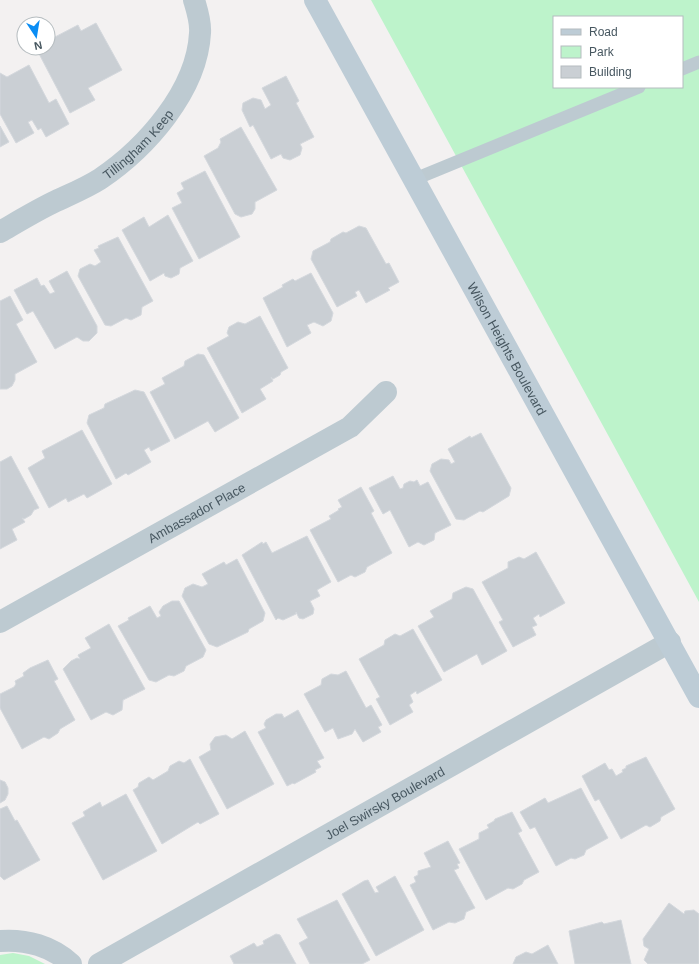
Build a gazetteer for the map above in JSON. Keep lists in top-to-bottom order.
{
  "streets": {
    "main road": ["Wilson Heights Boulevard"],
    "street": ["Tillingham Keep", "Ambassador Place", "Joel Swirsky Boulevard"]
  },
  "crossings": [
    ["Wilson Heights Boulevard", "Joel Swirsky Boulevard"]
  ],
  "legend": ["Road", "Park", "Building"],
  "north": "bottom"
}
